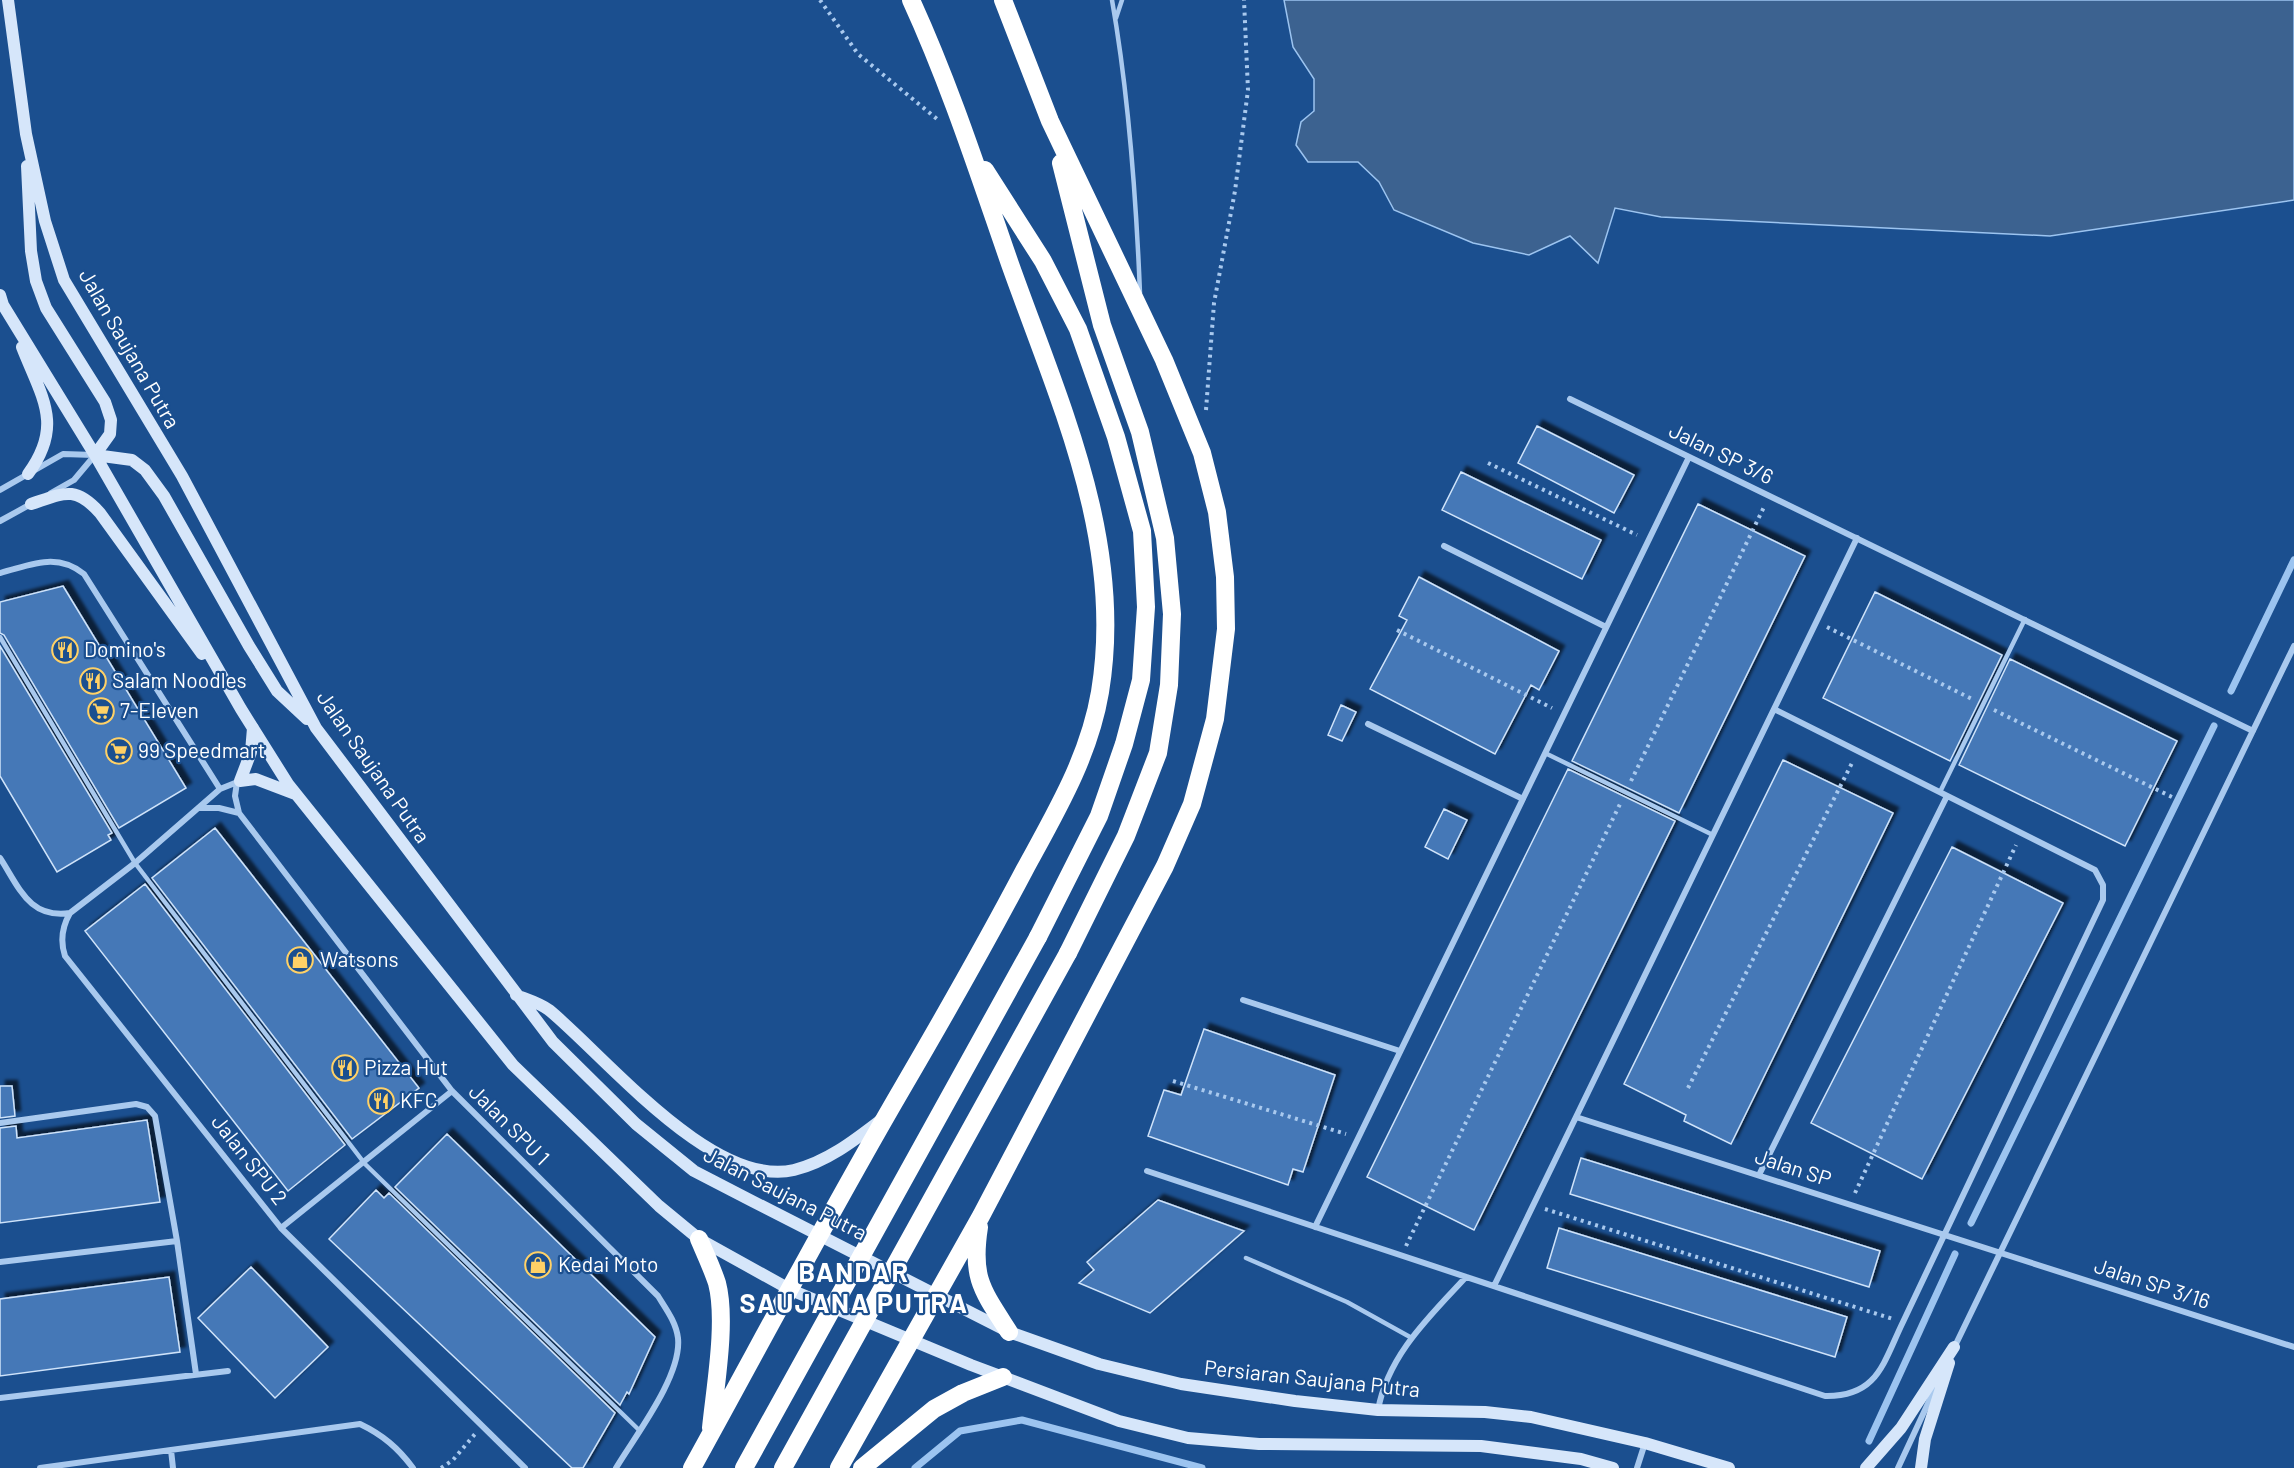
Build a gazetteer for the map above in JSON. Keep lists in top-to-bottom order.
{
  "streets": {
    "main road": ["Jalan Saujana Putra", "Persiaran Saujana Putra"],
    "street": [
      "Jalan SP 3/6",
      "Jalan SPU 1",
      "Jalan SPU 2",
      "Jalan SP",
      "Jalan SP 3/16"
    ]
  },
  "crossings": [
    ["Jalan Saujana Putra", "Persiaran Saujana Putra"],
    ["Jalan SP", "Jalan SP 3/16"]
  ],
  "districts": ["BANDAR SAUJANA PUTRA"],
  "places": {
    "restaurant": [
      "Domino's",
      "Salam Noodles",
      "Pizza Hut",
      "KFC"
    ],
    "supermarket": ["7-Eleven", "99 Speedmart"],
    "shop": ["Watsons", "Kedai Moto"]
  }
}
